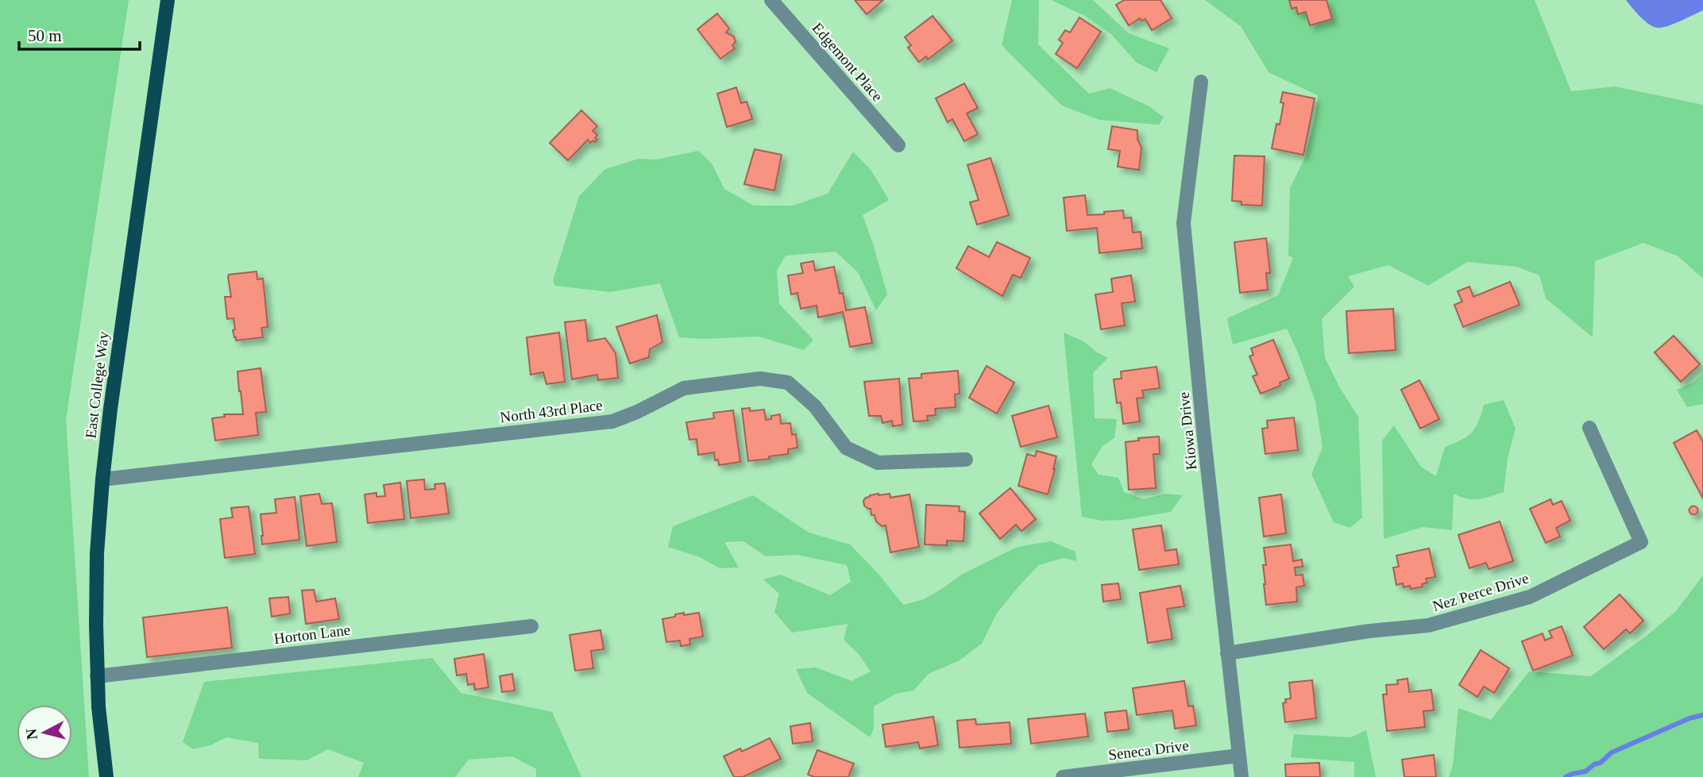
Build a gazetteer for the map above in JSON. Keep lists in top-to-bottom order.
{
  "streets": {
    "main road": ["East College Way"],
    "street": [
      "Edgemont Place",
      "North 43rd Place",
      "Kiowa Drive",
      "Nez Perce Drive",
      "Horton Lane",
      "Seneca Drive"
    ]
  },
  "crossings": [
    ["East College Way", "North 43rd Place"],
    ["East College Way", "Horton Lane"],
    ["Kiowa Drive", "Nez Perce Drive"],
    ["Kiowa Drive", "Seneca Drive"]
  ],
  "scale_bar": "50 m",
  "north": "left"
}
